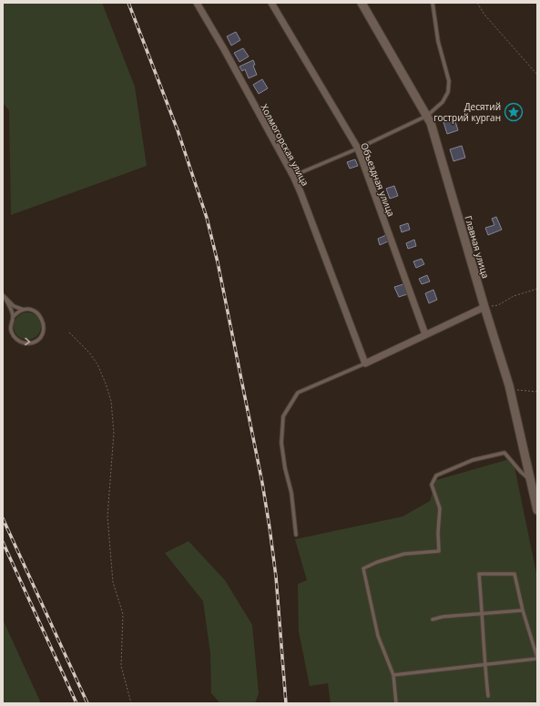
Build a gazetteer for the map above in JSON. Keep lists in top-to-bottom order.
{
  "streets": {
    "street": ["Холмогорская улица", "Объездная улица", "Главная улица"]
  },
  "places": {
    "place": ["Десятий гострий курган"]
  }
}
